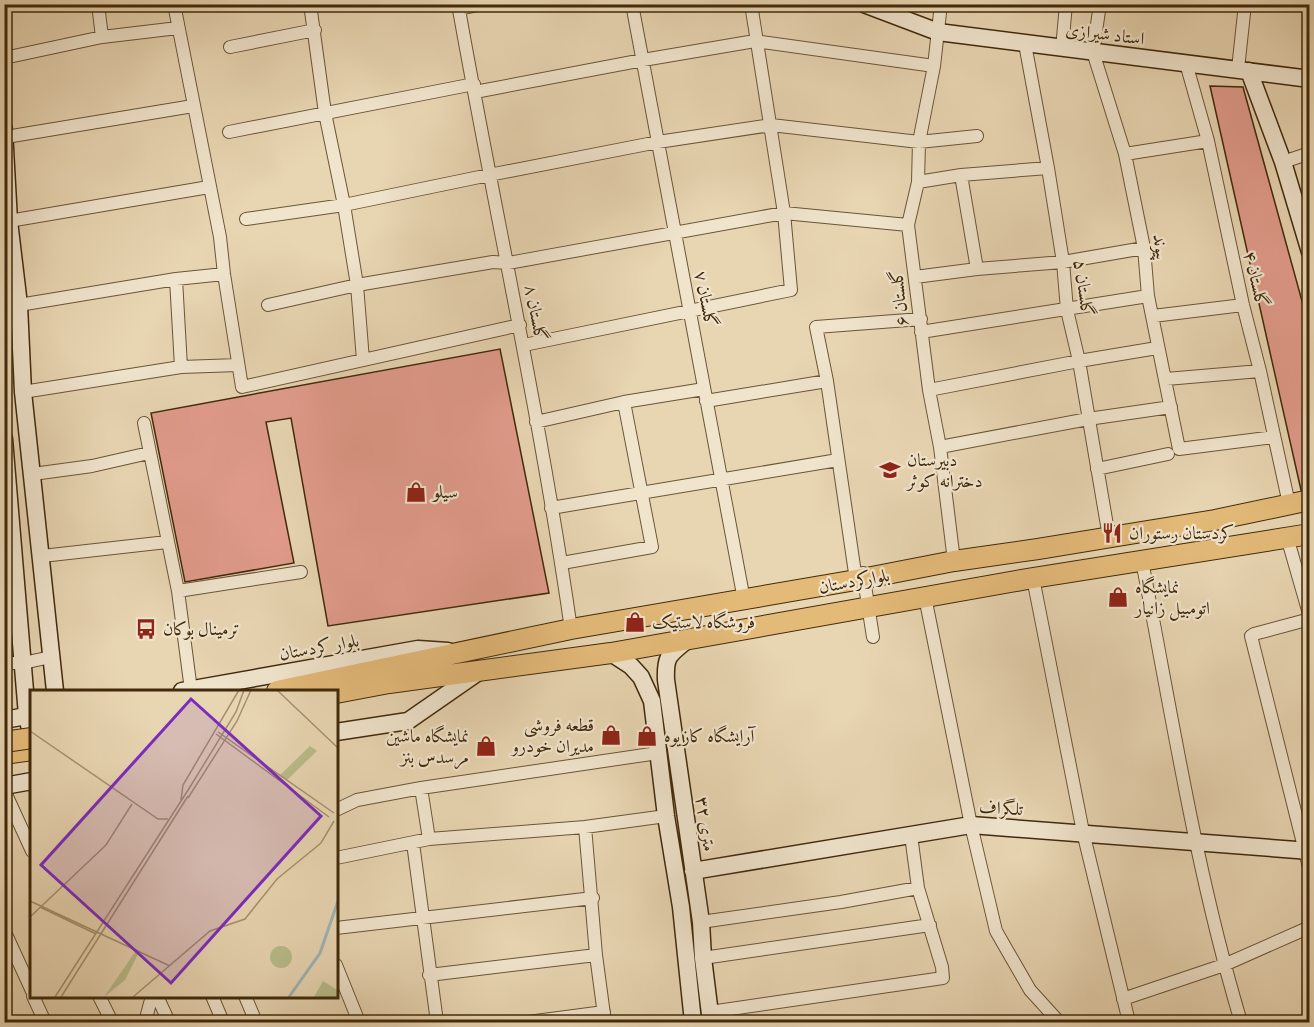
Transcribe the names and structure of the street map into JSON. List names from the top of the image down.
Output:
{
  "streets": {
    "main road": ["بلوارکردستان"],
    "street": [
      "استاد شیرازی",
      "پیوند",
      "گلستان ۴",
      "گلستان ۵",
      "گلستان ۶",
      "گلستان ۷",
      "گلستان ۸",
      "بلوار کردستان",
      "تلگراف",
      "۳۲ متری"
    ]
  },
  "crossings": [
    ["استاد شیرازی", "پیوند"],
    ["استاد شیرازی", "گلستان ۴"],
    ["استاد شیرازی", "گلستان ۵"],
    ["استاد شیرازی", "گلستان ۶"],
    ["گلستان ۴", "بلوارکردستان"],
    ["گلستان ۵", "بلوارکردستان"],
    ["گلستان ۶", "بلوارکردستان"],
    ["گلستان ۷", "بلوارکردستان"],
    ["گلستان ۸", "بلوارکردستان"],
    ["بلوارکردستان", "بلوار کردستان"],
    ["بلوارکردستان", "۳۲ متری"],
    ["تلگراف", "۳۲ متری"]
  ],
  "places": {
    "school or university": ["دبیرستان دخترانه کوثر"],
    "shop": [
      "سیلو",
      "نمایشگاه اتومبیل زانیار",
      "فروشگاه لاستیک",
      "قطعه فروشی مدیران خودرو",
      "آرایشگاه کازیوه",
      "نمایشگاه ماشین مرسدس بنز"
    ],
    "restaurant": ["کردستان رستوران"],
    "bus stop": ["ترمینال بوکان"]
  }
}
